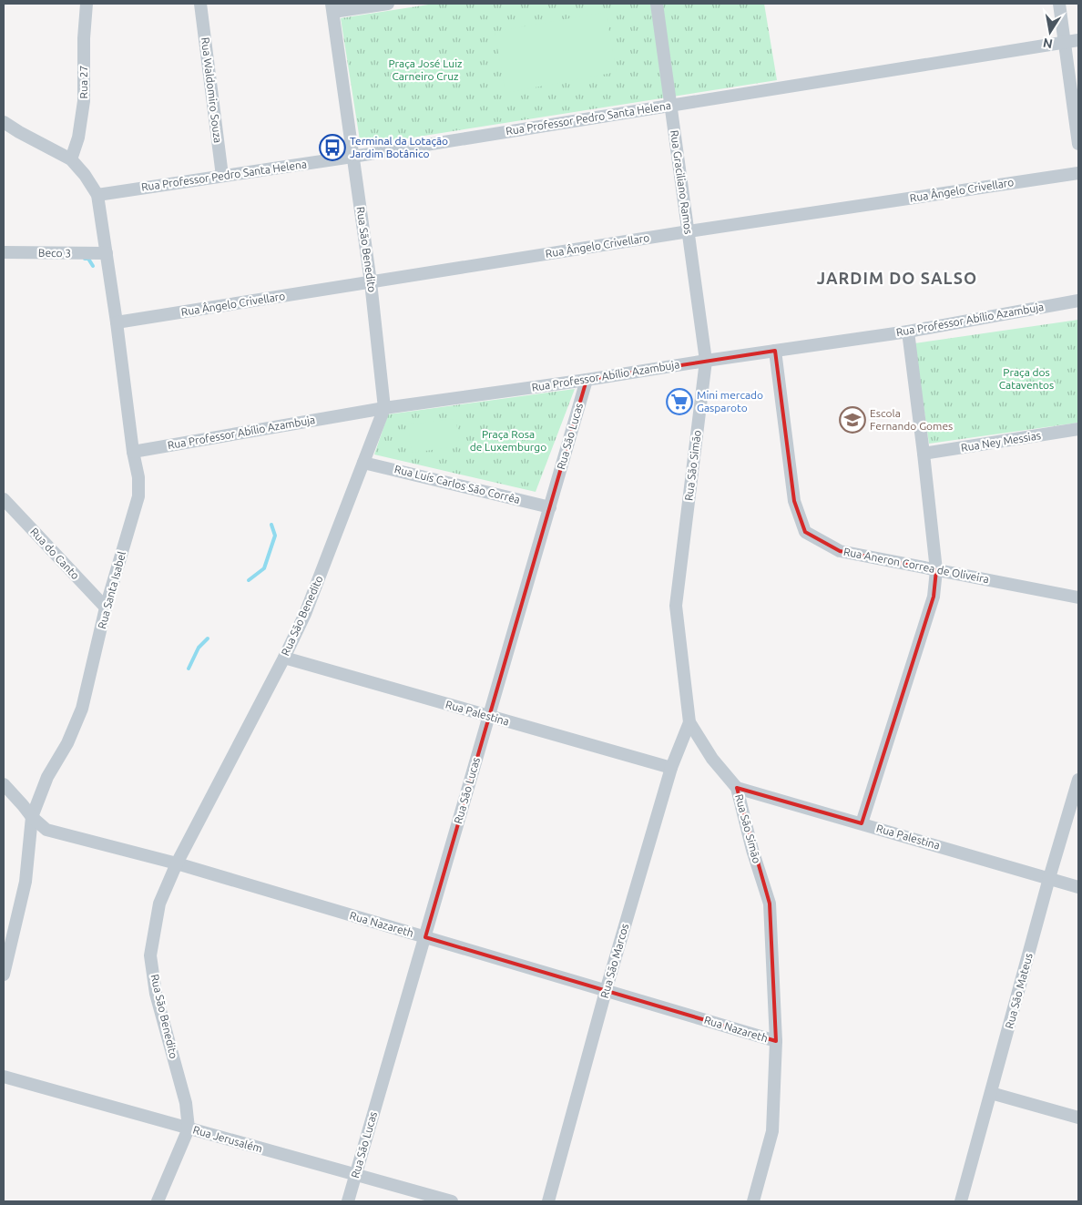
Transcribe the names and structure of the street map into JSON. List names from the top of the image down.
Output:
{
  "streets": {
    "street": [
      "Rua 27",
      "Rua Waldomiro Souza",
      "Rua Professor Pedro Santa Helena",
      "Rua Graciliano Ramos",
      "Rua Ângelo Crivellaro",
      "Rua São Benedito",
      "Beco 3",
      "Rua Professor Abílio Azambuja",
      "Rua São Lucas",
      "Rua Ney Messias",
      "Rua São Simão",
      "Rua Luís Carlos São Corrêa",
      "Rua do Canto",
      "Rua Aneron Correa de Oliveira",
      "Rua Santa Isabel",
      "Rua Palestina",
      "Rua Nazareth",
      "Rua São Marcos",
      "Rua São Mateus",
      "Rua Jerusalém"
    ]
  },
  "crossings": [
    ["Rua Waldomiro Souza", "Rua Professor Pedro Santa Helena"],
    ["Rua Professor Pedro Santa Helena", "Rua Graciliano Ramos"],
    ["Rua Professor Pedro Santa Helena", "Rua São Benedito"],
    ["Rua Professor Pedro Santa Helena", "Rua Santa Isabel"],
    ["Rua Graciliano Ramos", "Rua Ângelo Crivellaro"],
    ["Rua Graciliano Ramos", "Rua Professor Abílio Azambuja"],
    ["Rua Graciliano Ramos", "Rua São Simão"],
    ["Rua Ângelo Crivellaro", "Rua São Benedito"],
    ["Rua Ângelo Crivellaro", "Rua Santa Isabel"],
    ["Rua São Benedito", "Rua Professor Abílio Azambuja"],
    ["Rua São Benedito", "Rua Luís Carlos São Corrêa"],
    ["Rua São Benedito", "Rua Palestina"],
    ["Rua São Benedito", "Rua Nazareth"],
    ["Rua São Benedito", "Rua Jerusalém"],
    ["Beco 3", "Rua Santa Isabel"],
    ["Rua Professor Abílio Azambuja", "Rua São Lucas"],
    ["Rua Professor Abílio Azambuja", "Rua São Simão"],
    ["Rua Professor Abílio Azambuja", "Rua Aneron Correa de Oliveira"],
    ["Rua Professor Abílio Azambuja", "Rua Santa Isabel"],
    ["Rua São Lucas", "Rua Luís Carlos São Corrêa"],
    ["Rua São Lucas", "Rua Palestina"],
    ["Rua São Lucas", "Rua Nazareth"],
    ["Rua São Lucas", "Rua Jerusalém"],
    ["Rua São Simão", "Rua Palestina"],
    ["Rua São Simão", "Rua Nazareth"],
    ["Rua São Simão", "Rua São Marcos"],
    ["Rua do Canto", "Rua Santa Isabel"],
    ["Rua Santa Isabel", "Rua Nazareth"],
    ["Rua Palestina", "Rua São Marcos"],
    ["Rua Palestina", "Rua São Mateus"],
    ["Rua Nazareth", "Rua São Marcos"]
  ],
  "districts": ["JARDIM DO SALSO"],
  "parks": ["Praça José Luiz Carneiro Cruz", "Praça dos Cataventos", "Praça Rosa de Luxemburgo"],
  "places": {
    "bus stop": ["Terminal da Lotação Jardim Botânico"],
    "supermarket": ["Mini mercado Gasparoto"],
    "school or university": ["Escola Fernando Gomes"]
  },
  "north": "bottom"
}
